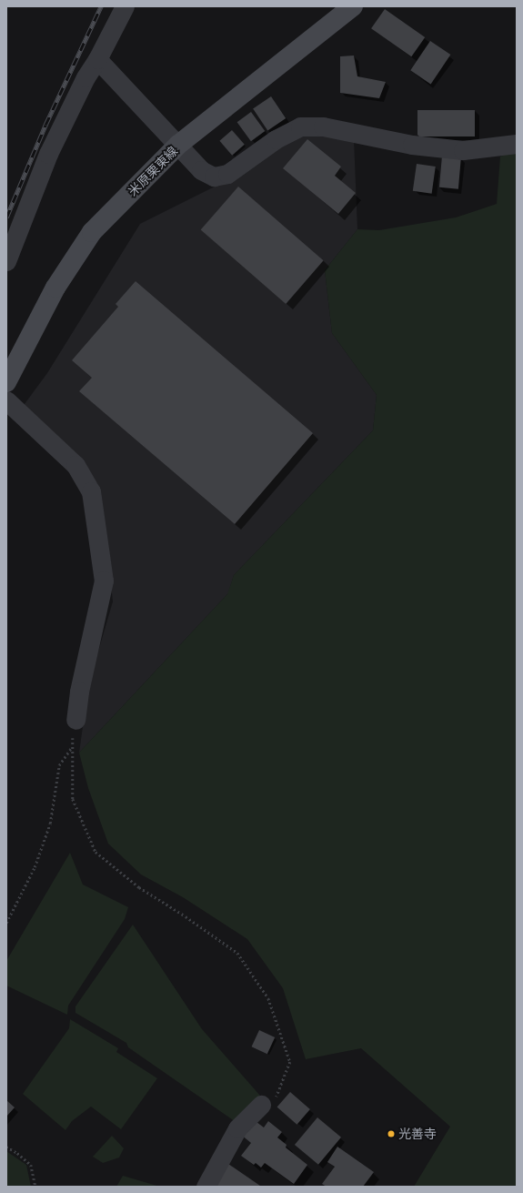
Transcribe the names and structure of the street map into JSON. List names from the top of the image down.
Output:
{
  "streets": {
    "main road": ["米原栗東線"]
  },
  "places": ["光善寺"]
}
